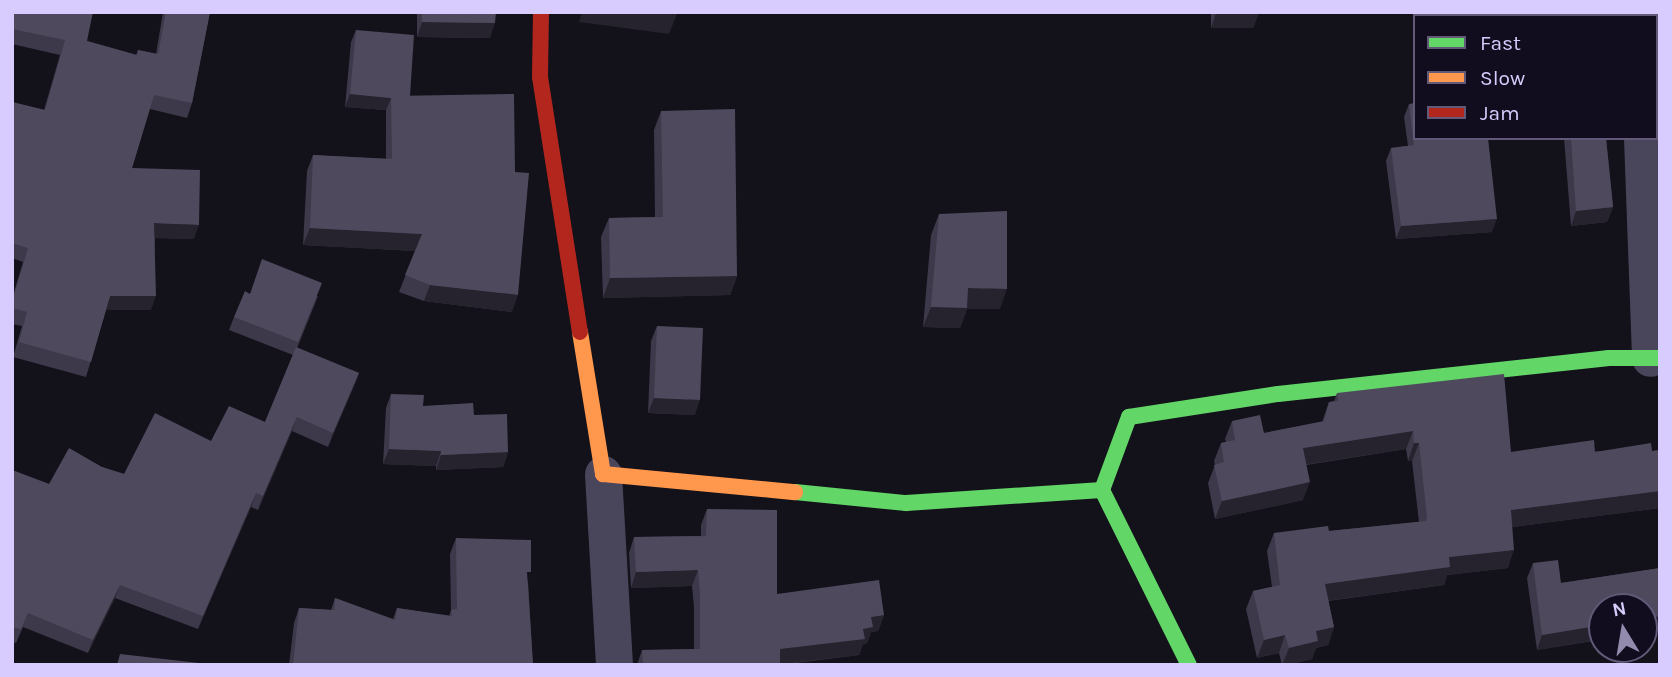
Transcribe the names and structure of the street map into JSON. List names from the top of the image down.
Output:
{
  "legend": ["Fast", "Slow", "Jam"],
  "north": "top"
}
